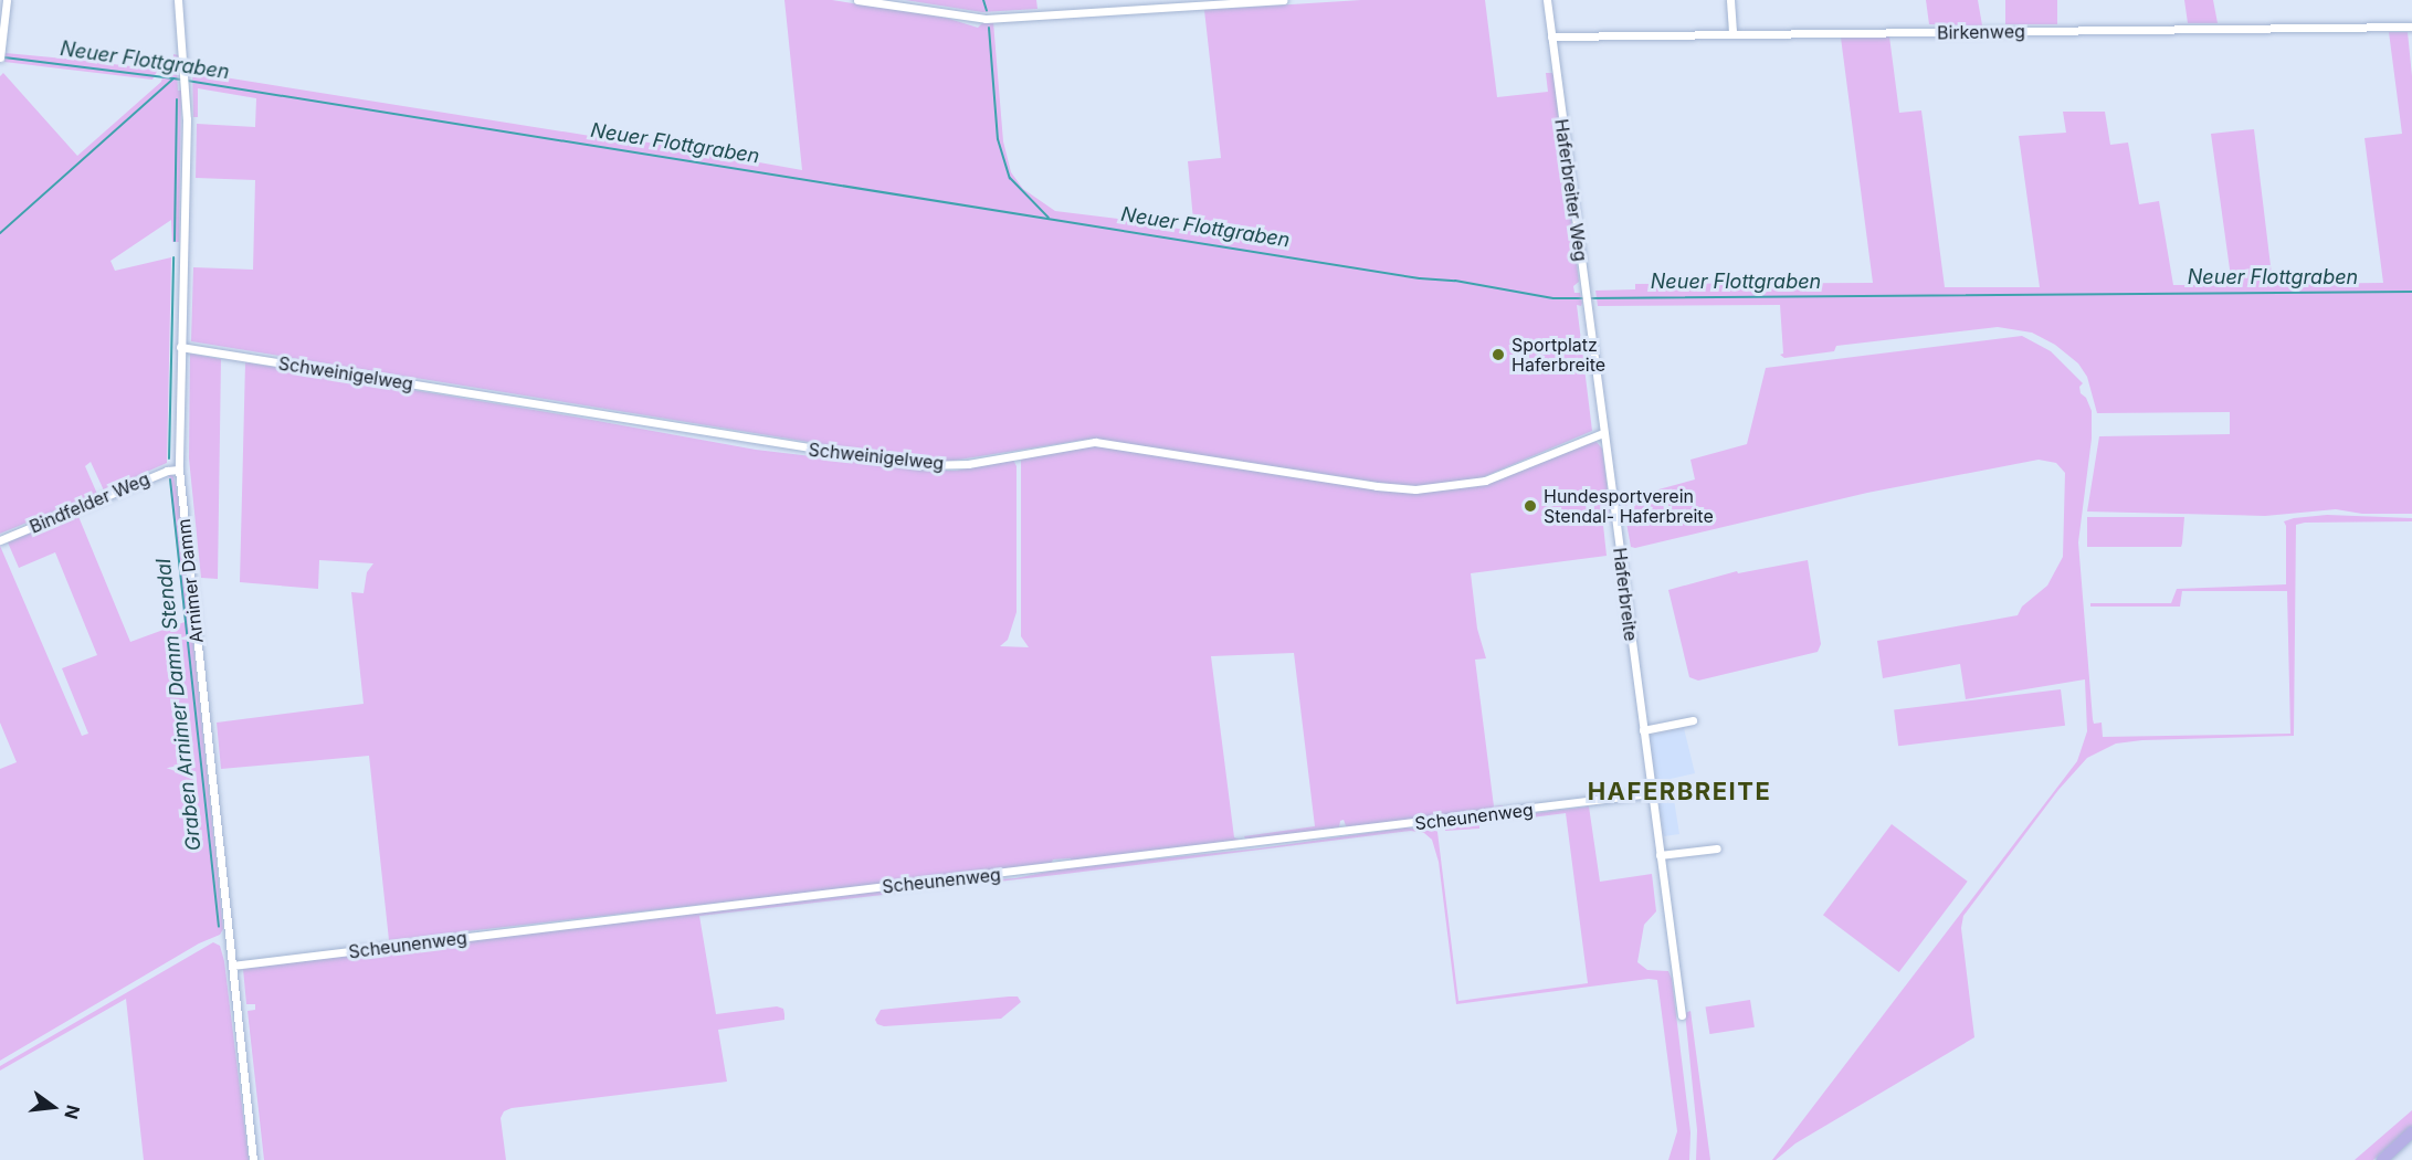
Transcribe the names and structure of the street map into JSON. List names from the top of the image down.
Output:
{
  "streets": {
    "street": [
      "Birkenweg",
      "Haferbreiter Weg",
      "Schweinigelweg",
      "Bindfelder Weg",
      "Arnimer Damm",
      "Haferbreite",
      "Scheunenweg"
    ]
  },
  "crossings": [
    ["Birkenweg", "Haferbreiter Weg"],
    ["Haferbreiter Weg", "Haferbreite"],
    ["Schweinigelweg", "Arnimer Damm"],
    ["Schweinigelweg", "Haferbreite"],
    ["Bindfelder Weg", "Arnimer Damm"],
    ["Arnimer Damm", "Scheunenweg"],
    ["Haferbreite", "Scheunenweg"]
  ],
  "districts": ["HAFERBREITE"],
  "water": ["Neuer Flottgraben", "Graben Arnimer Damm Stendal"],
  "places": ["Sportplatz Haferbreite", "Hundesportverein Stendal- Haferbreite"],
  "north": "right"
}
